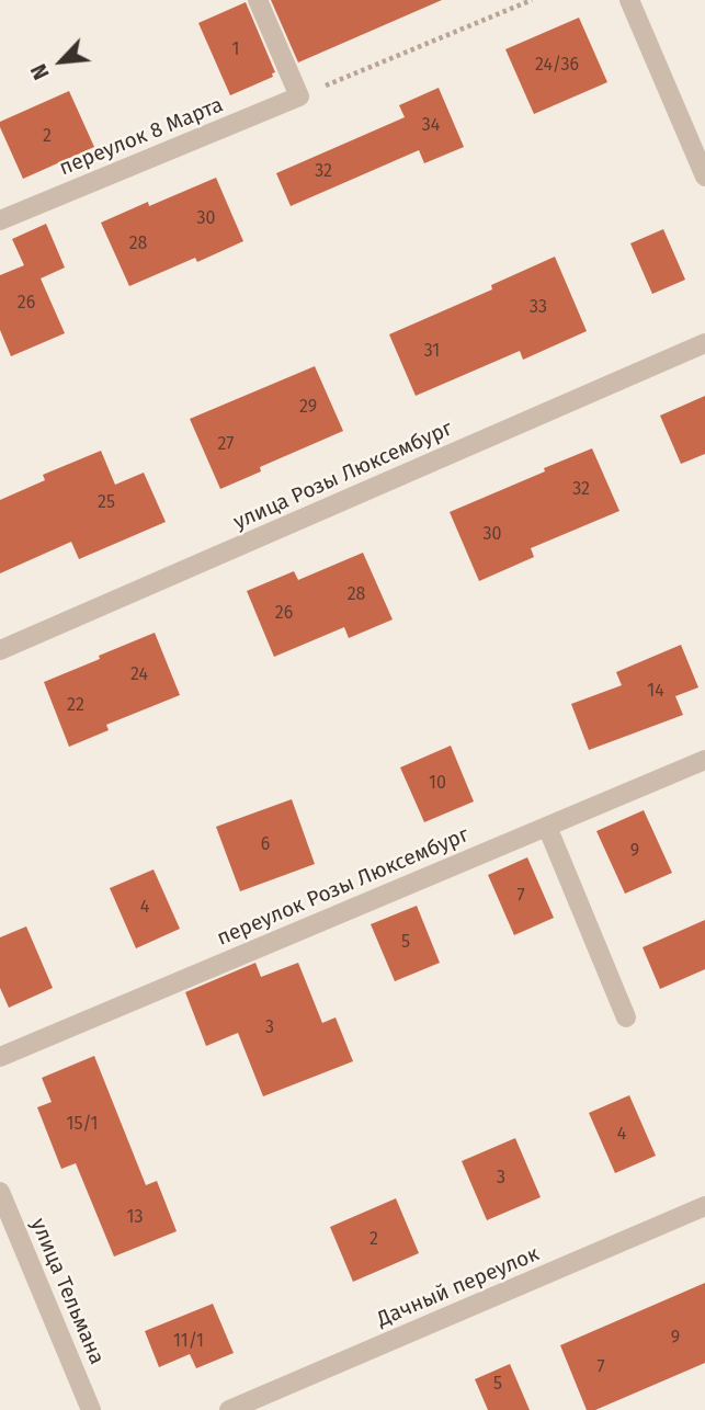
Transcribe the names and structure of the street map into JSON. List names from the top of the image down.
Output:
{
  "streets": {
    "street": [
      "переулок 8 Марта",
      "улица Розы Люксембург",
      "переулок Розы Люксембург",
      "Дачный переулок",
      "улица Тельмана"
    ]
  },
  "house_numbers": [
    "1",
    "24/36",
    "34",
    "2",
    "32",
    "30",
    "28",
    "26",
    "33",
    "31",
    "29",
    "27",
    "32",
    "25",
    "30",
    "28",
    "26",
    "24",
    "14",
    "22",
    "10",
    "6",
    "9",
    "7",
    "4",
    "5",
    "3",
    "15/1",
    "4",
    "3",
    "13",
    "2",
    "9",
    "11/1",
    "7",
    "5"
  ],
  "north": "bottom left"
}
